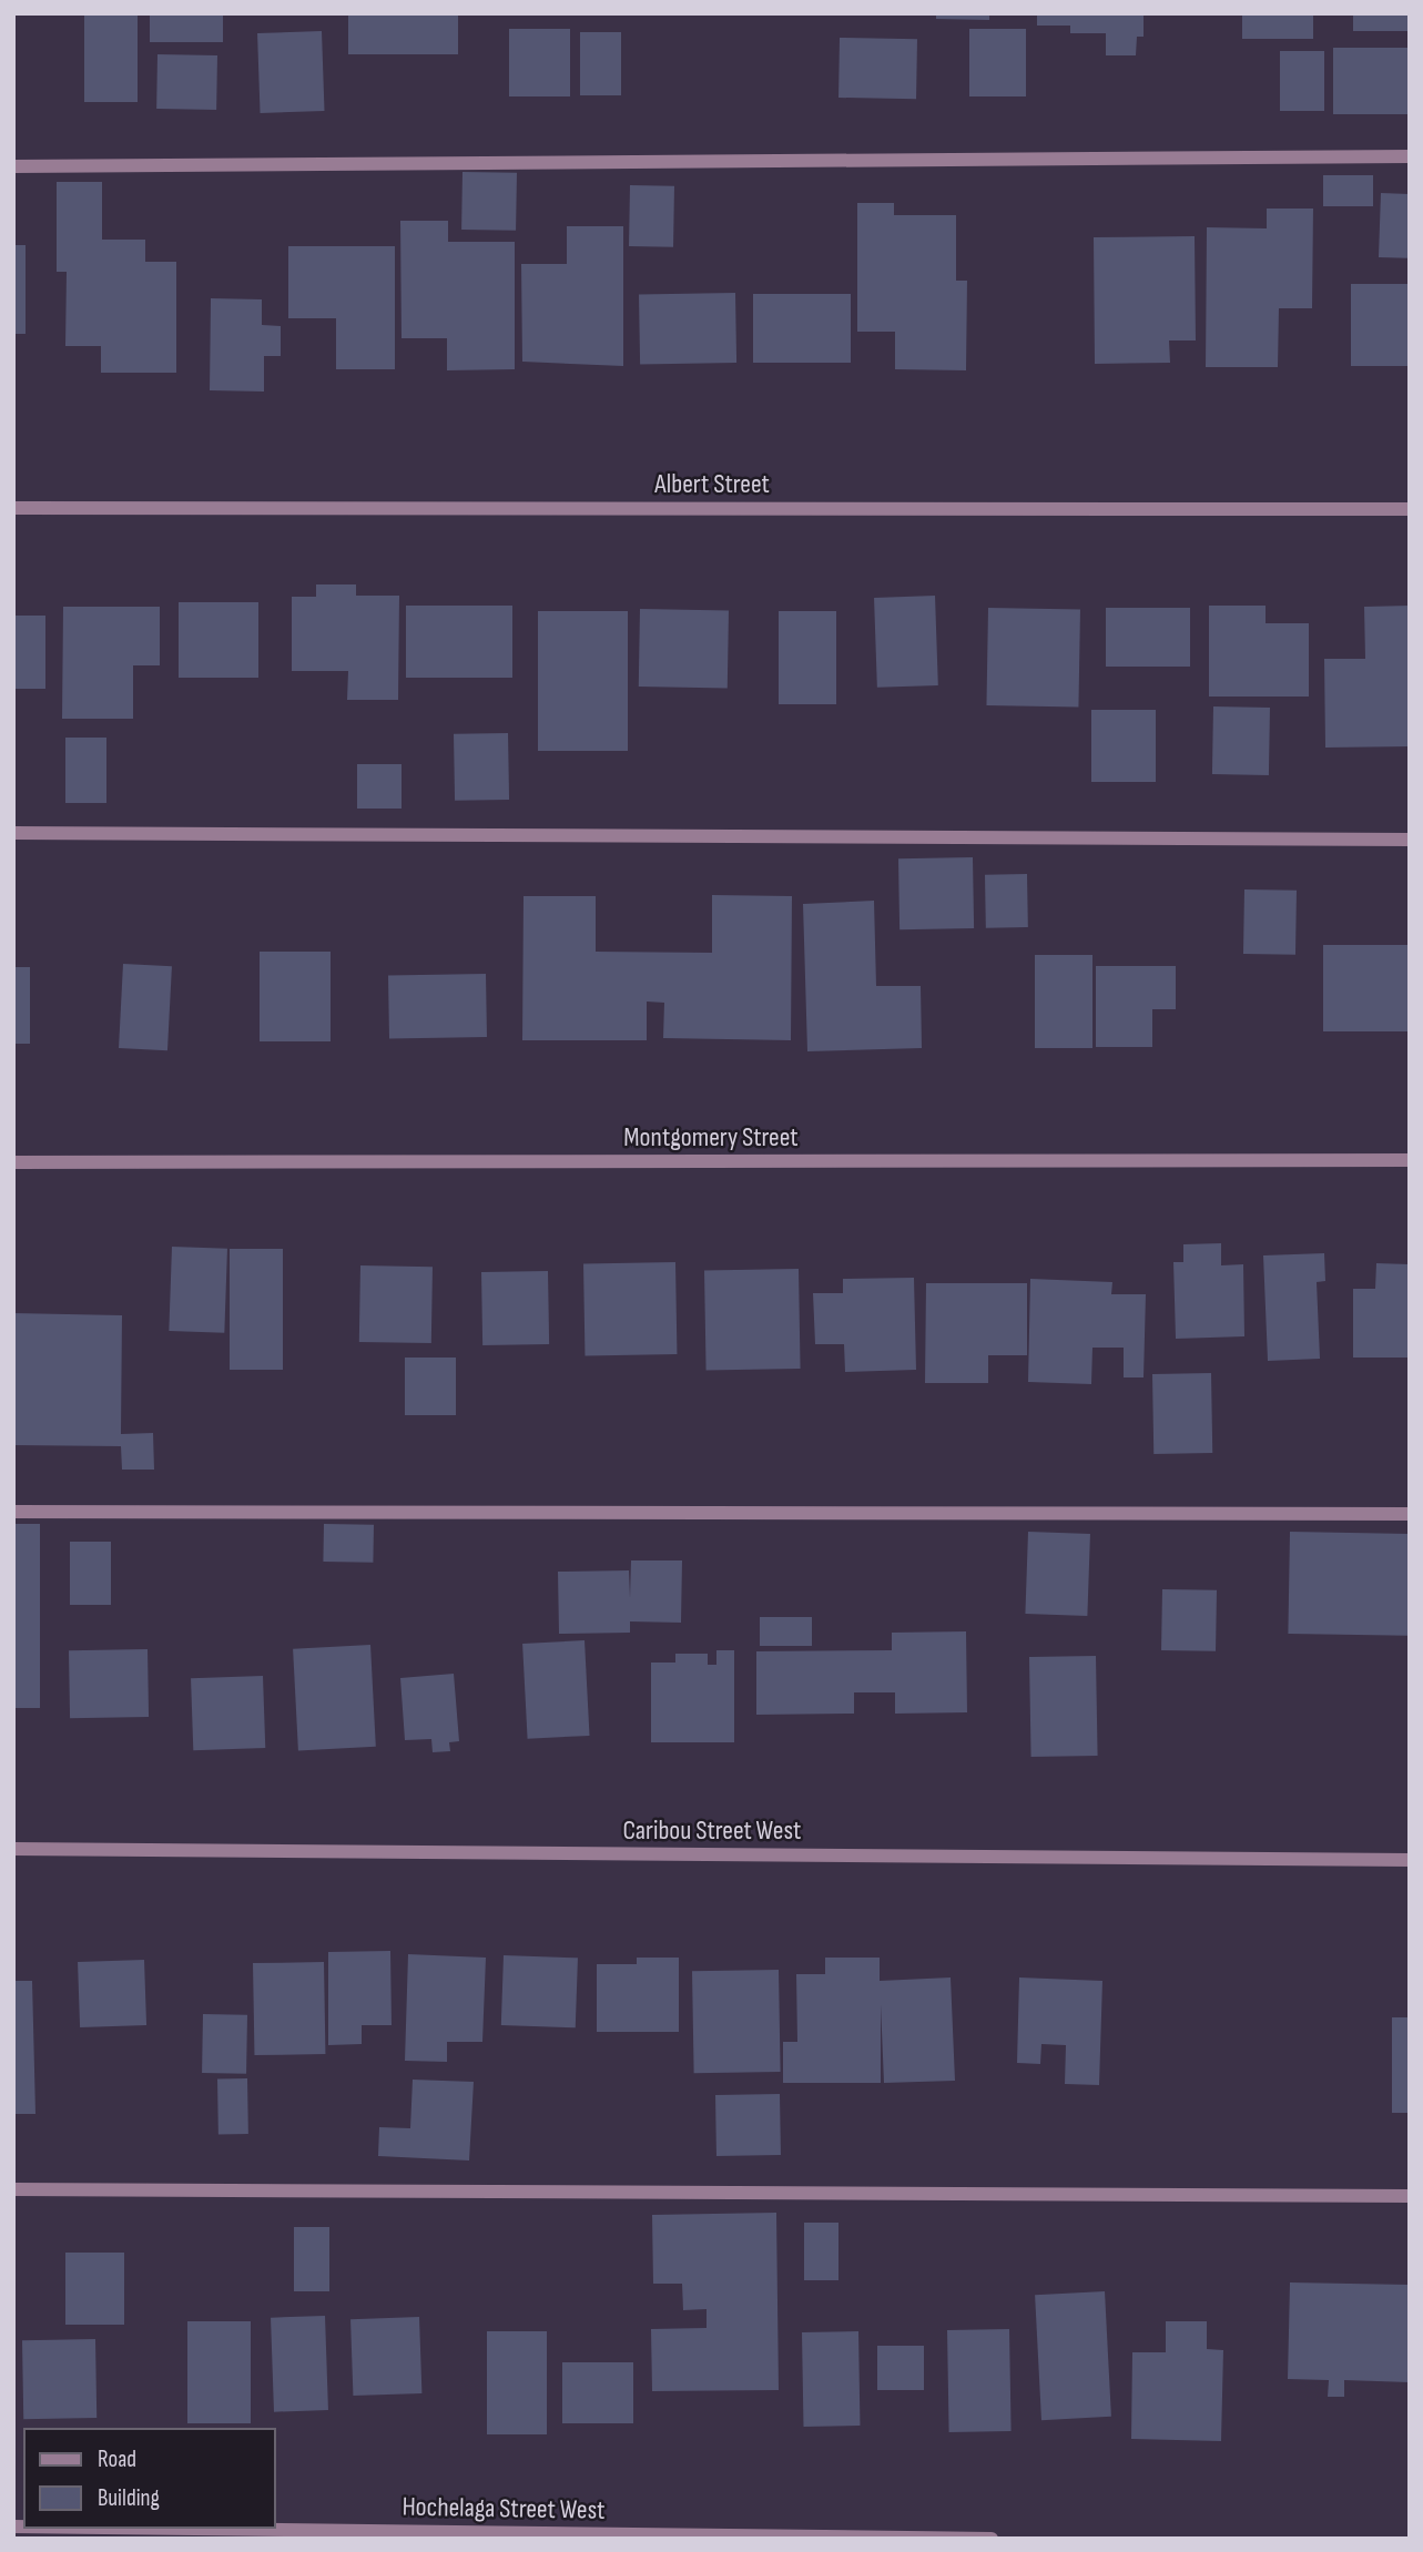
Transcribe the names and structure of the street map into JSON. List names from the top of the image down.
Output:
{
  "streets": {
    "street": [
      "Albert Street",
      "Montgomery Street",
      "Caribou Street West",
      "Hochelaga Street West"
    ]
  },
  "legend": ["Road", "Building"]
}
